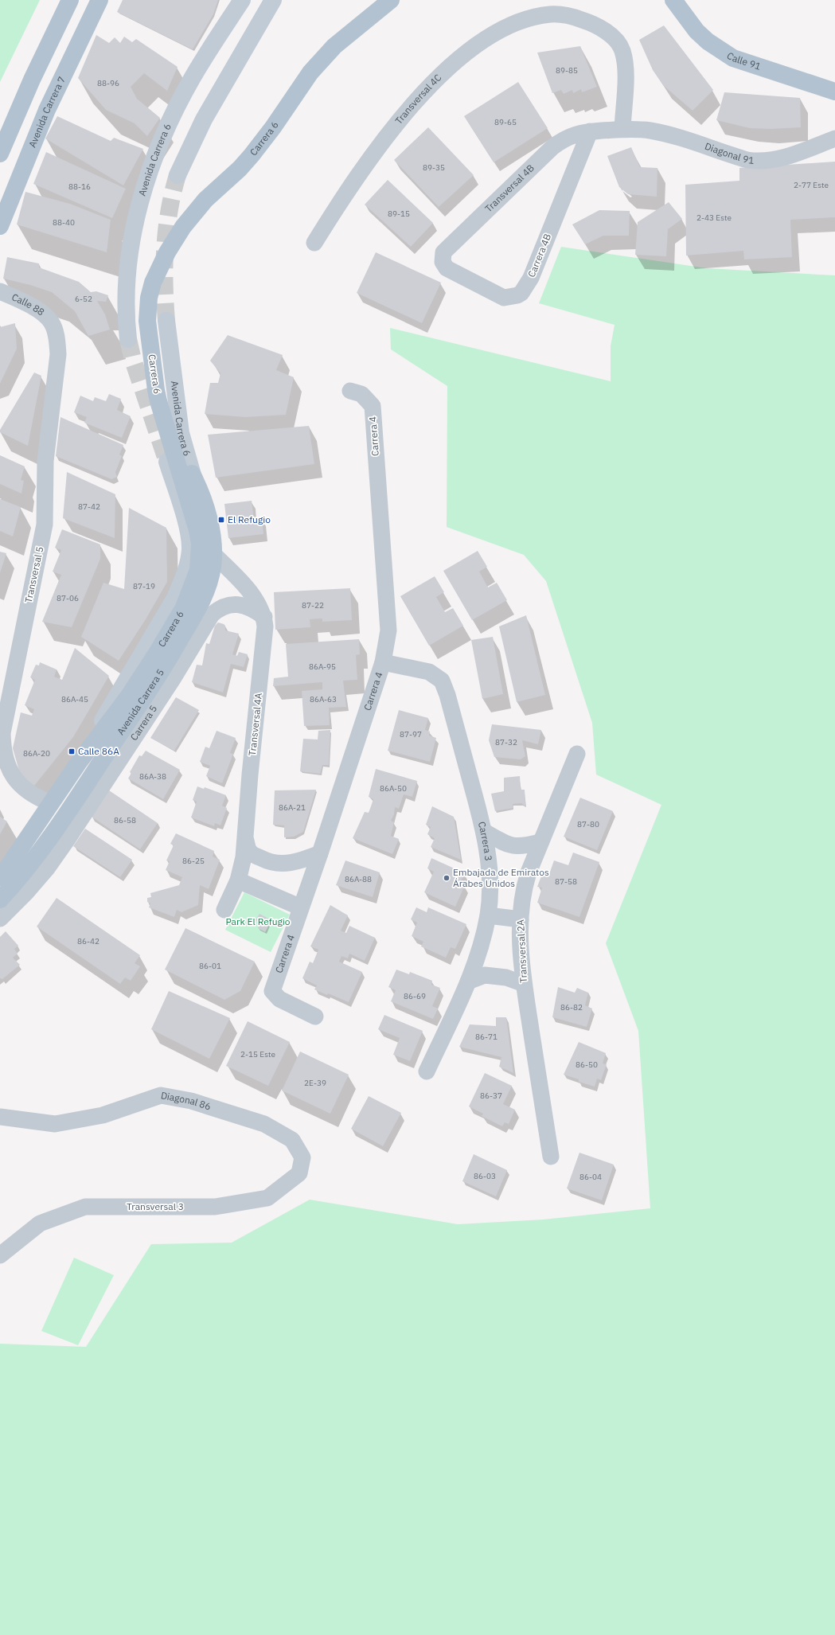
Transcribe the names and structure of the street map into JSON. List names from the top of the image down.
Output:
{
  "streets": {
    "main road": [
      "Calle 91",
      "Avenida Carrera 7",
      "Carrera 6",
      "Avenida Carrera 6",
      "Avenida Carrera 5"
    ],
    "street": [
      "Transversal 4C",
      "Diagonal 91",
      "Transversal 4B",
      "Carrera 4B",
      "Calle 88",
      "Carrera 4",
      "Transversal 5",
      "Carrera 5",
      "Transversal 4A",
      "Carrera 3",
      "Transversal 2A",
      "Diagonal 86",
      "Transversal 3"
    ]
  },
  "crossings": [
    ["Transversal 4C", "Diagonal 91"],
    ["Carrera 6", "Avenida Carrera 6"],
    ["Diagonal 91", "Transversal 4B"],
    ["Diagonal 91", "Carrera 4B"],
    ["Avenida Carrera 6", "Avenida Carrera 5"],
    ["Avenida Carrera 6", "Transversal 4A"],
    ["Transversal 4B", "Carrera 4B"],
    ["Calle 88", "Transversal 5"],
    ["Carrera 4", "Carrera 3"],
    ["Avenida Carrera 5", "Transversal 4A"],
    ["Carrera 5", "Transversal 4A"],
    ["Diagonal 86", "Transversal 3"]
  ],
  "parks": ["Park El Refugio"],
  "places": {
    "transit": ["El Refugio", "Calle 86A"],
    "other": ["Embajada de Emiratos Árabes Unidos"]
  },
  "house_numbers": [
    "89-85",
    "88-96",
    "89-65",
    "89-35",
    "2-77 Este",
    "88-16",
    "89-15",
    "2-43 Este",
    "88-40",
    "6-52",
    "87-42",
    "87-19",
    "87-06",
    "87-22",
    "86A-95",
    "86A-45",
    "86A-63",
    "87-97",
    "87-32",
    "86A-20",
    "86A-38",
    "86A-50",
    "86A-21",
    "86-58",
    "87-80",
    "86-25",
    "86A-88",
    "87-58",
    "86-42",
    "86-01",
    "86-69",
    "86-82",
    "86-71",
    "2-15 Este",
    "86-50",
    "2E-39",
    "86-37",
    "86-03",
    "86-04"
  ]
}
